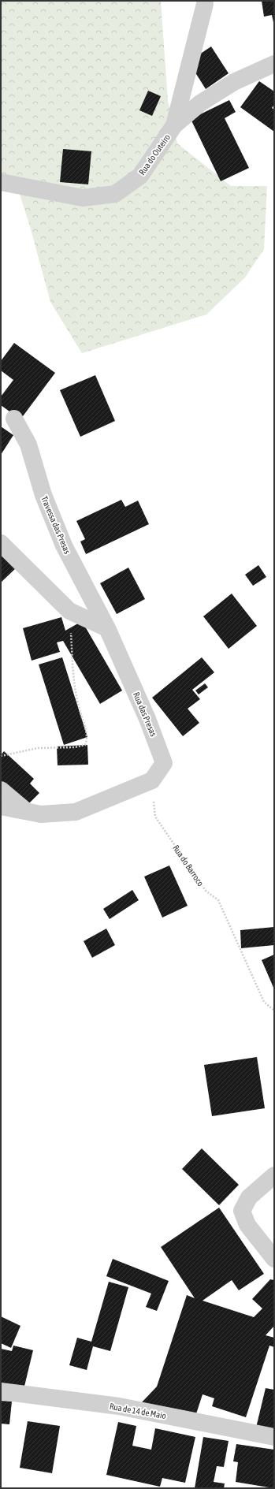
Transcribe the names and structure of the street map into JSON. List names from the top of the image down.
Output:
{
  "streets": {
    "street": [
      "Rua do Outeiro",
      "Travessa das Presas",
      "Rua das Presas",
      "Rua de 14 de Maio"
    ],
    "path": ["Rua do Barroco"]
  },
  "crossings": [
    ["Travessa das Presas", "Rua das Presas"],
    ["Rua das Presas", "Rua do Barroco"]
  ]
}
